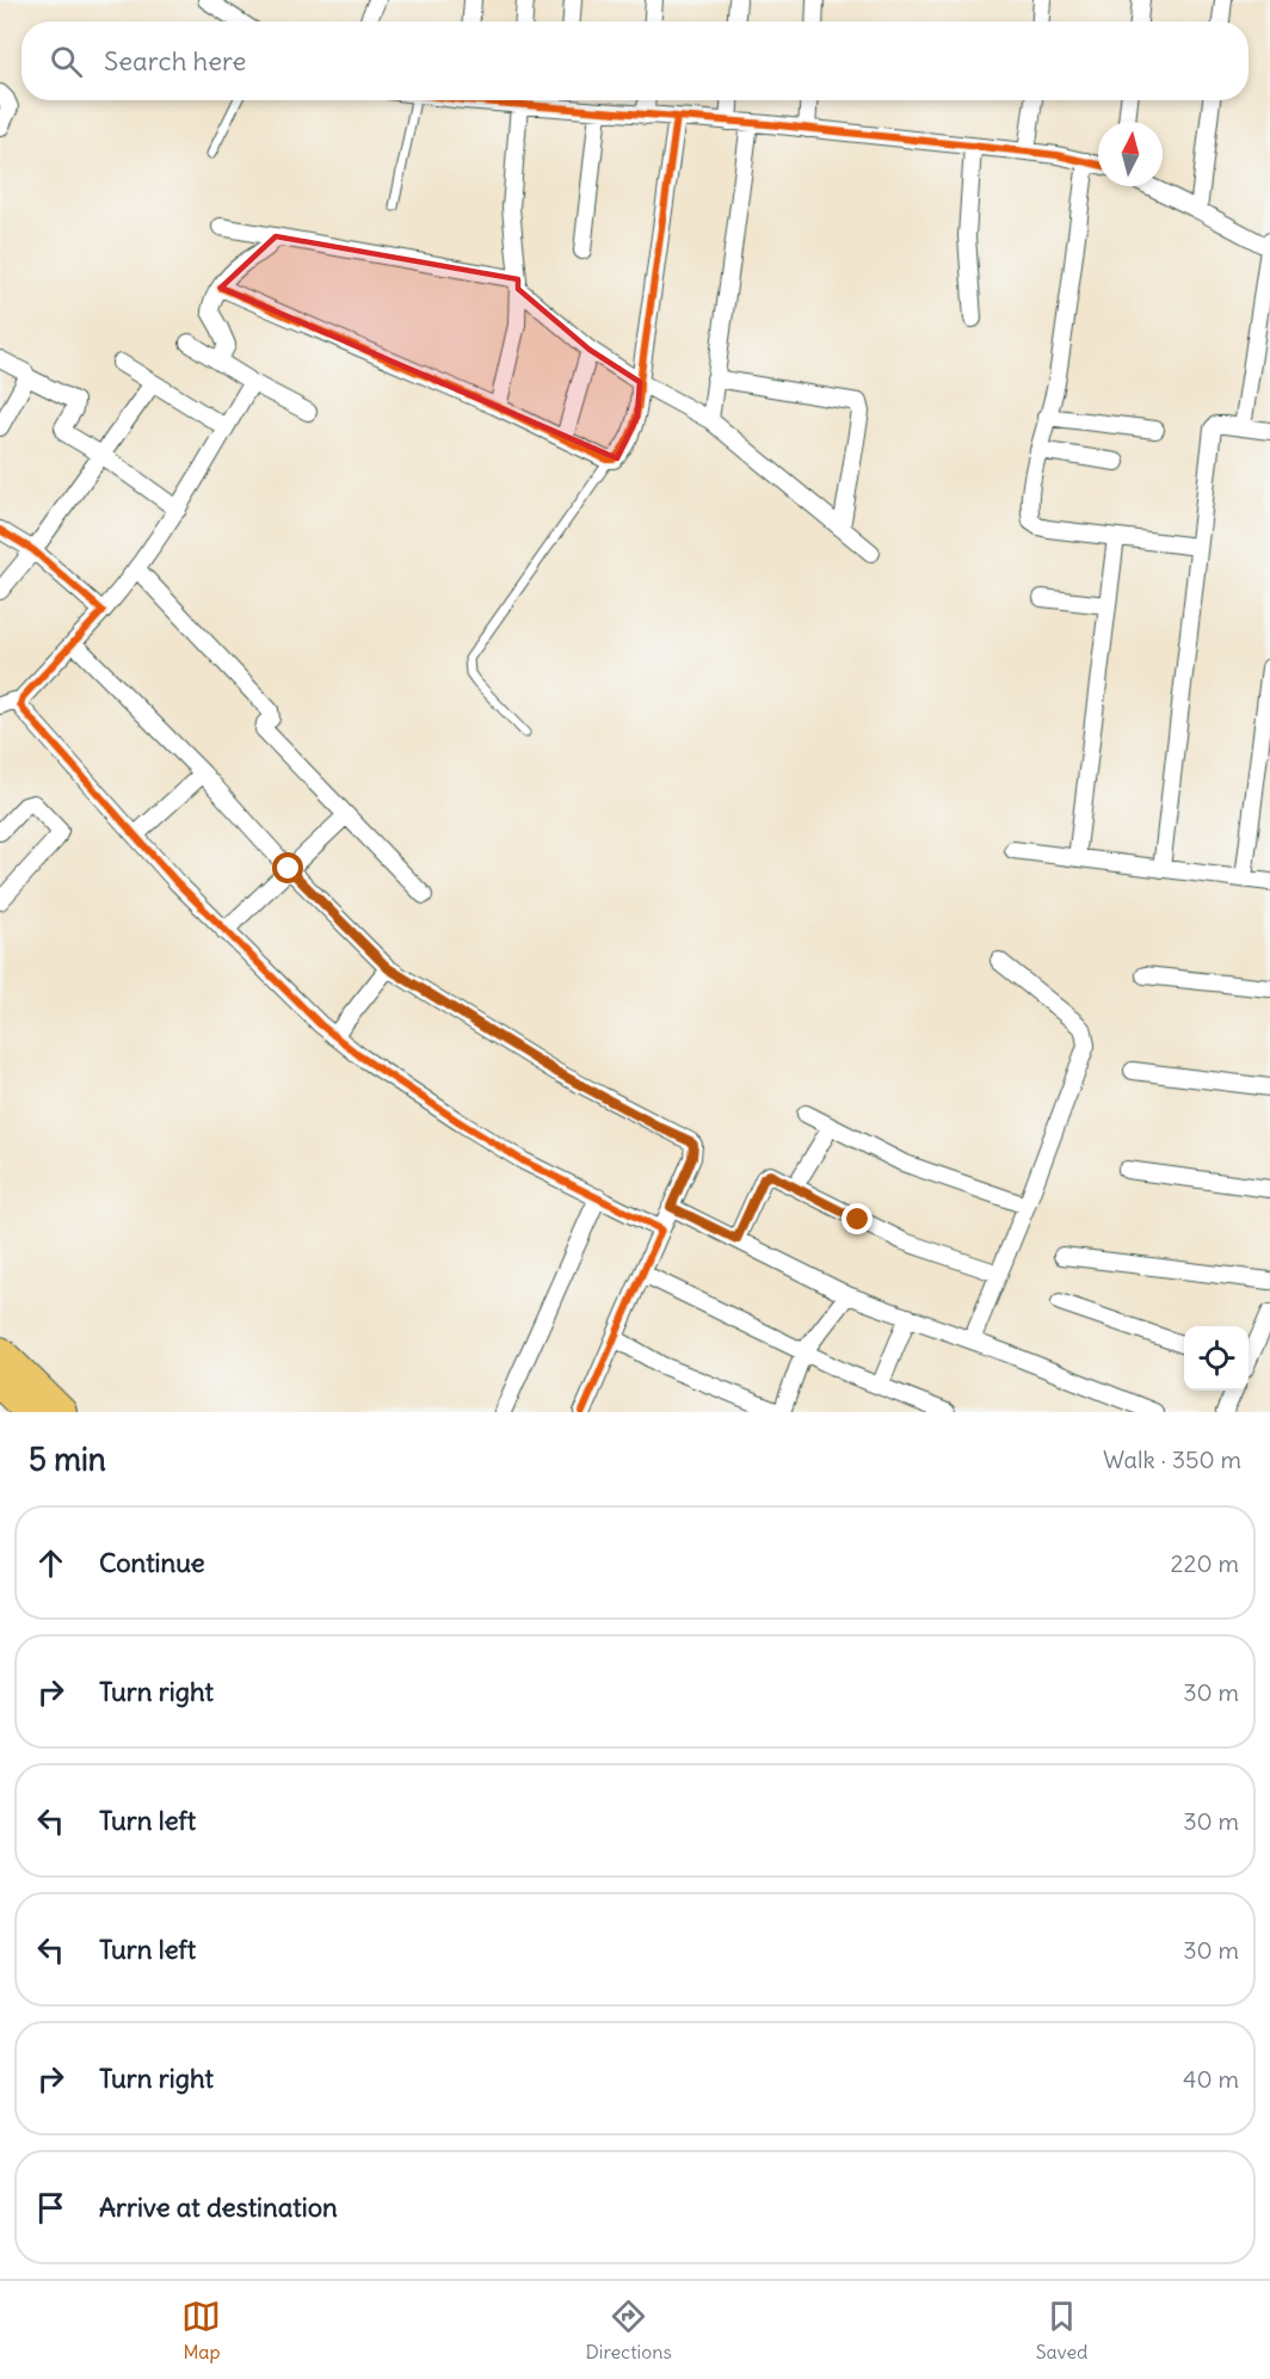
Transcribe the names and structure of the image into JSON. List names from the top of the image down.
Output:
{
  "north": "top",
  "page": {
    "search": "Search here",
    "heading": ["5 min", "Walk · 350 m"],
    "list": [
      ["Continue", "220 m"],
      ["Turn right", "30 m"],
      ["Turn left", "30 m"],
      ["Turn left", "30 m"],
      ["Turn right", "40 m"],
      "Arrive at destination"
    ],
    "nav": ["Map", "Directions", "Saved"]
  }
}
